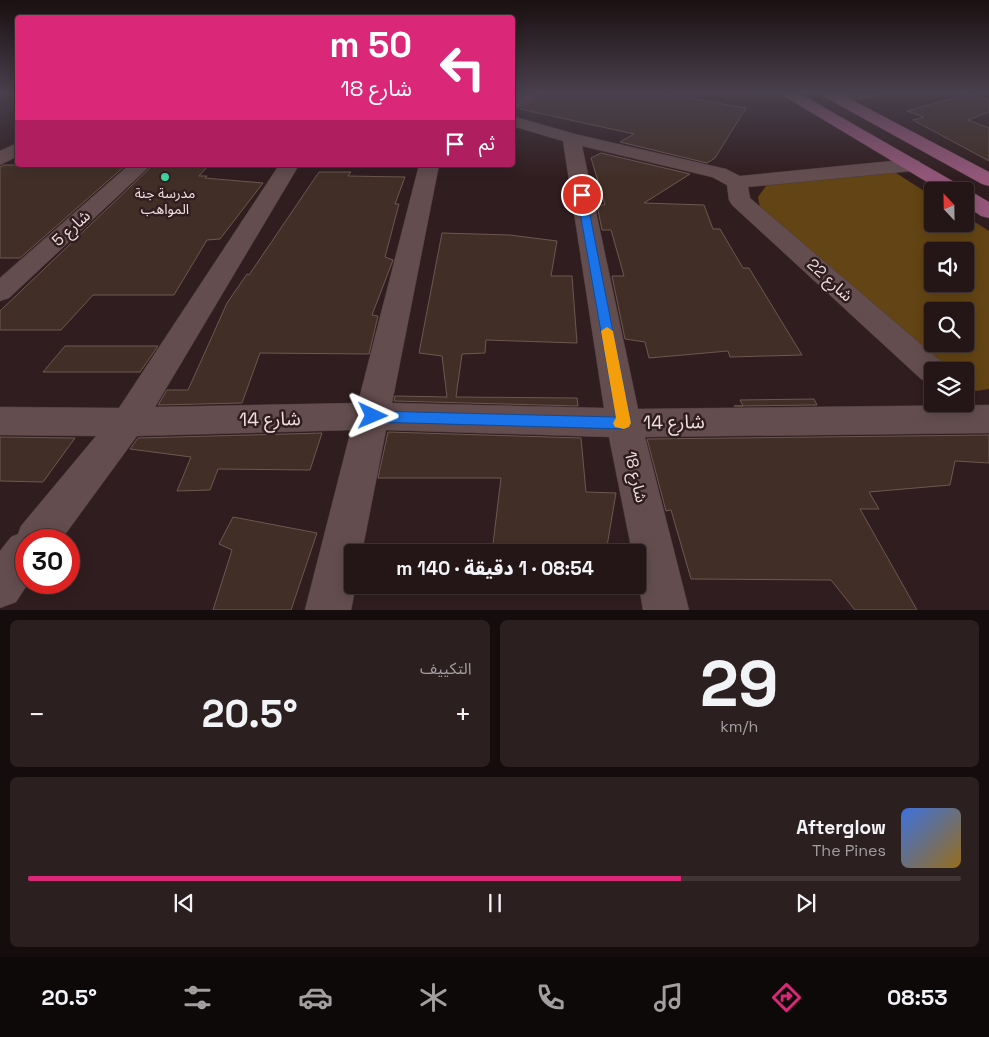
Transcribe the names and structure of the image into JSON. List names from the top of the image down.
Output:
{
  "streets": {
    "street": [
      "شارع 5",
      "شارع 22",
      "شارع 14",
      "شارع 18"
    ]
  },
  "crossings": [
    ["شارع 14", "شارع 18"]
  ],
  "places": ["مدرسة جنة المواهب"],
  "north": "top",
  "page": {
    "turn": ["50 m", "شارع 18"],
    "then": "ثم",
    "limit": "30",
    "trip": "08:54 · 1 دقيقة · 140 m",
    "tile": [
      ["29", "km/h"],
      "التكييف"
    ],
    "heat": ["−", "20.5°", "+"],
    "song": ["Afterglow", "The Pines"],
    "tabs": ["08:53", "20.5°"]
  }
}
